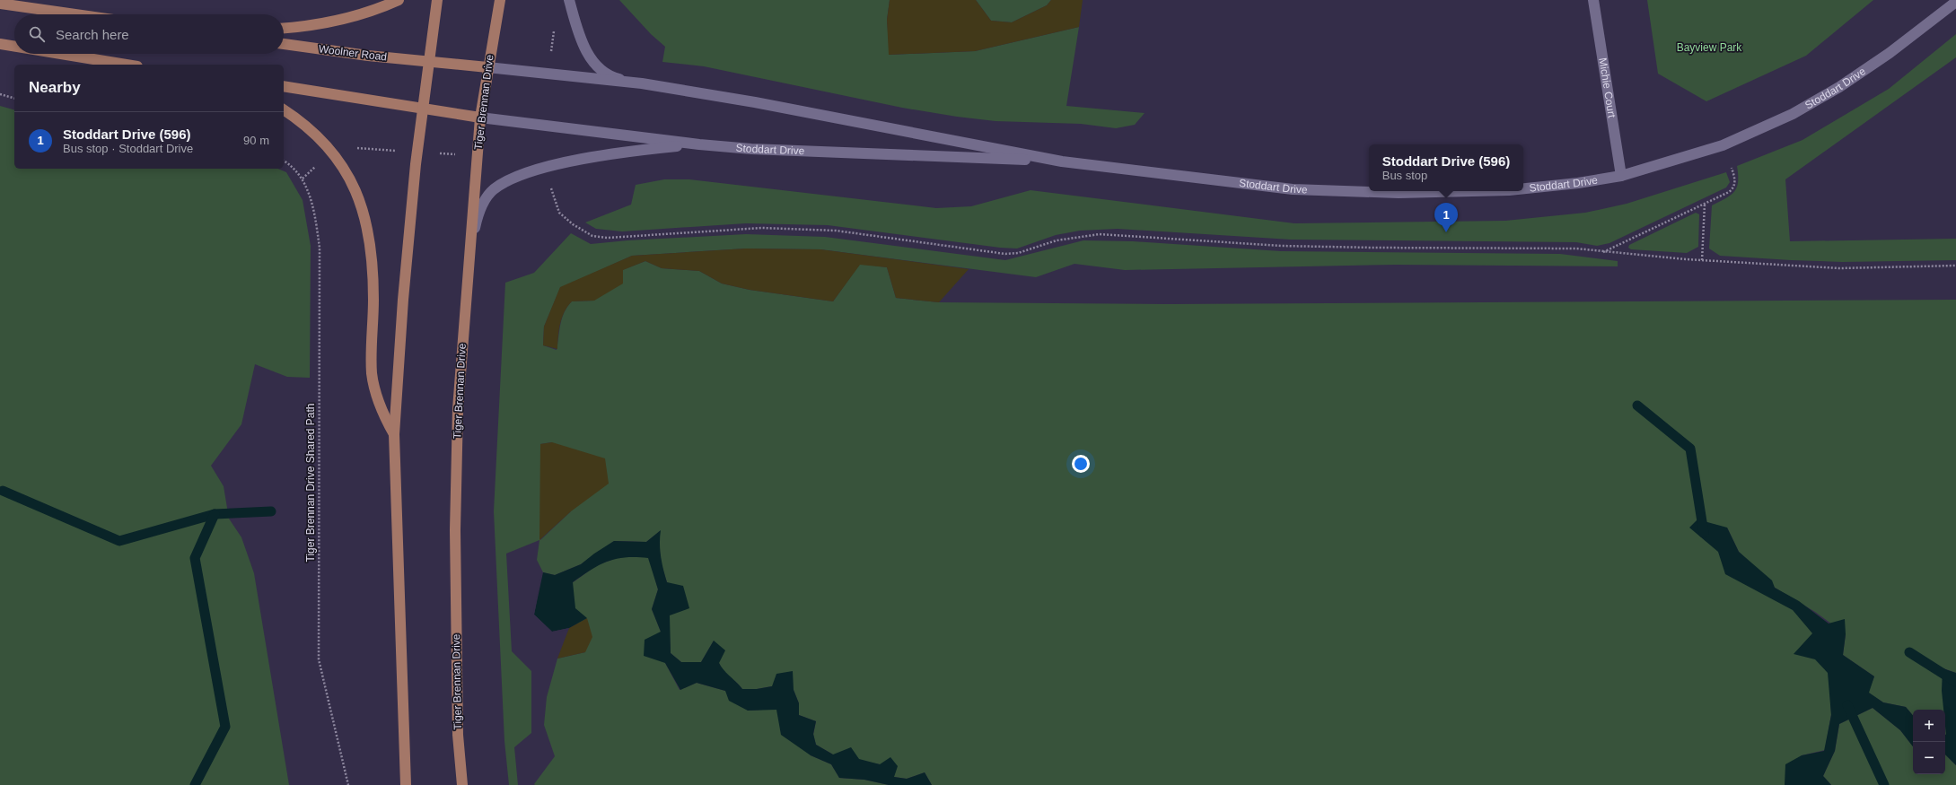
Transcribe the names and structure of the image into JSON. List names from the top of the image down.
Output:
{
  "streets": {
    "main road": ["Woolner Road", "Tiger Brennan Drive"],
    "street": ["Michie Court", "Stoddart Drive"],
    "path": ["Tiger Brennan Drive Shared Path"]
  },
  "crossings": [
    ["Woolner Road", "Stoddart Drive"],
    ["Woolner Road", "Tiger Brennan Drive"],
    ["Michie Court", "Stoddart Drive"],
    ["Stoddart Drive", "Tiger Brennan Drive"]
  ],
  "parks": ["Bayview Park"],
  "page": {
    "search": "Search here",
    "heading": "Nearby",
    "list": [
      {
        "mark": "1",
        "name": "Stoddart Drive (596)",
        "note": "Bus stop · Stoddart Drive",
        "value": "90 m"
      }
    ],
    "popup": ["Stoddart Drive (596)", "Bus stop"],
    "pins": "1",
    "map_buttons": ["+", "−"]
  }
}
